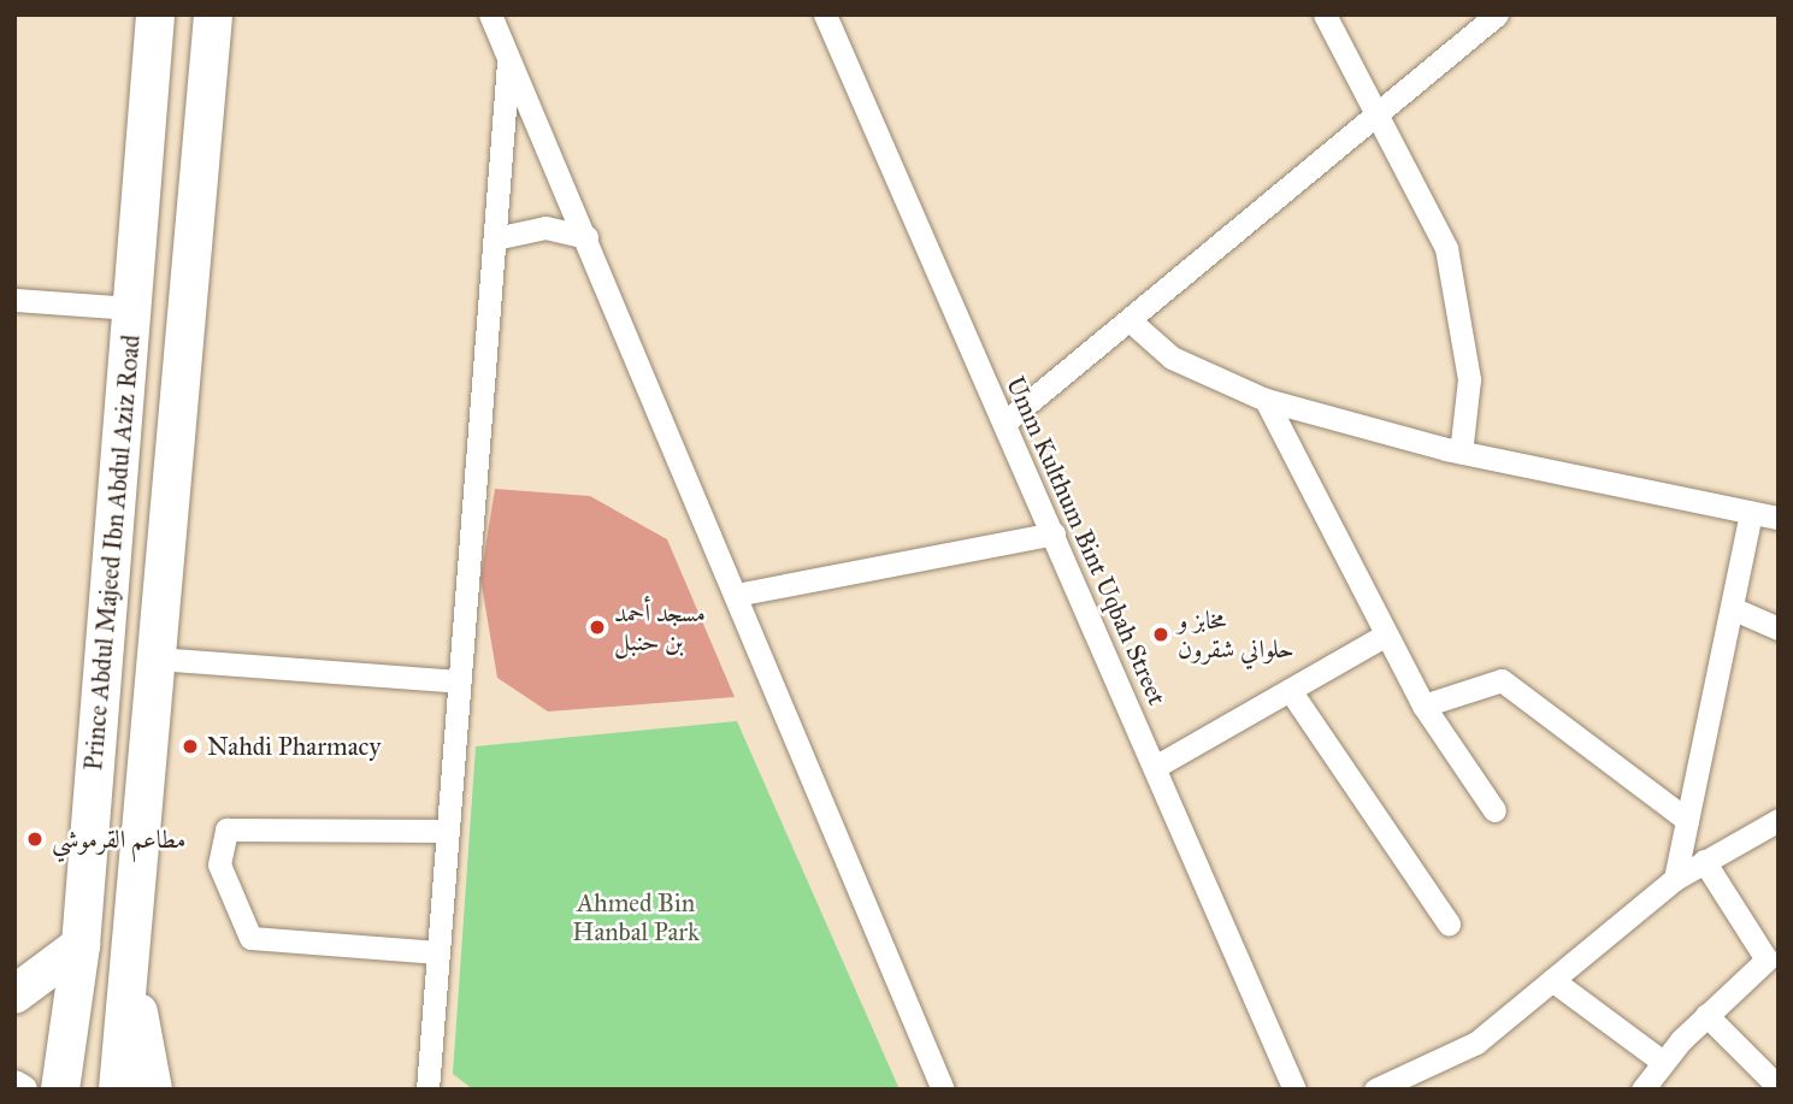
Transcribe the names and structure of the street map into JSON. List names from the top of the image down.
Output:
{
  "streets": {
    "main road": ["Prince Abdul Majeed Ibn Abdul Aziz Road"],
    "street": ["Umm Kulthum Bint Uqbah Street"]
  },
  "parks": ["Ahmed Bin Hanbal Park"],
  "places": [
    "مسجد أحمد بن حنبل",
    "مخابز و حلواني شقرون",
    "Nahdi Pharmacy",
    "مطاعم القرموشي"
  ]
}
